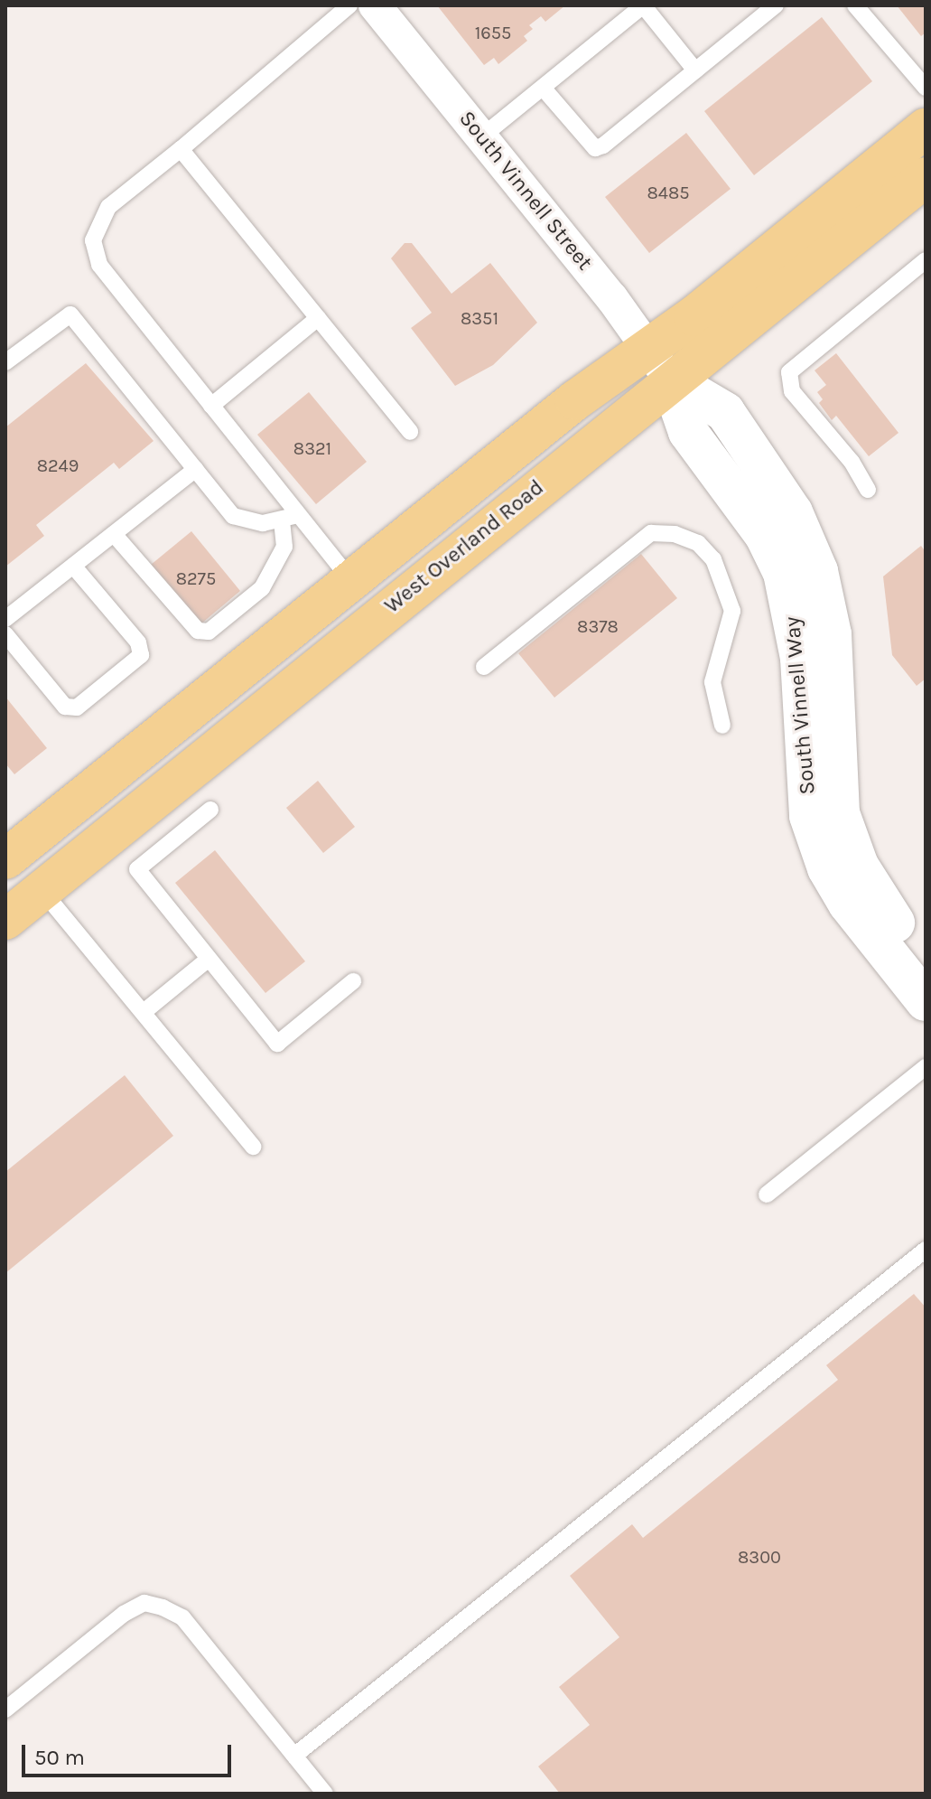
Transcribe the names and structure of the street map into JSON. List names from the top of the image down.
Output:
{
  "streets": {
    "main road": ["West Overland Road"],
    "street": ["South Vinnell Street", "South Vinnell Way"]
  },
  "crossings": [
    ["South Vinnell Street", "West Overland Road"],
    ["South Vinnell Street", "South Vinnell Way"],
    ["West Overland Road", "South Vinnell Way"]
  ],
  "house_numbers": [
    "1655",
    "8485",
    "8351",
    "8321",
    "8249",
    "8275",
    "8378",
    "8300"
  ],
  "scale_bar": "50 m"
}
